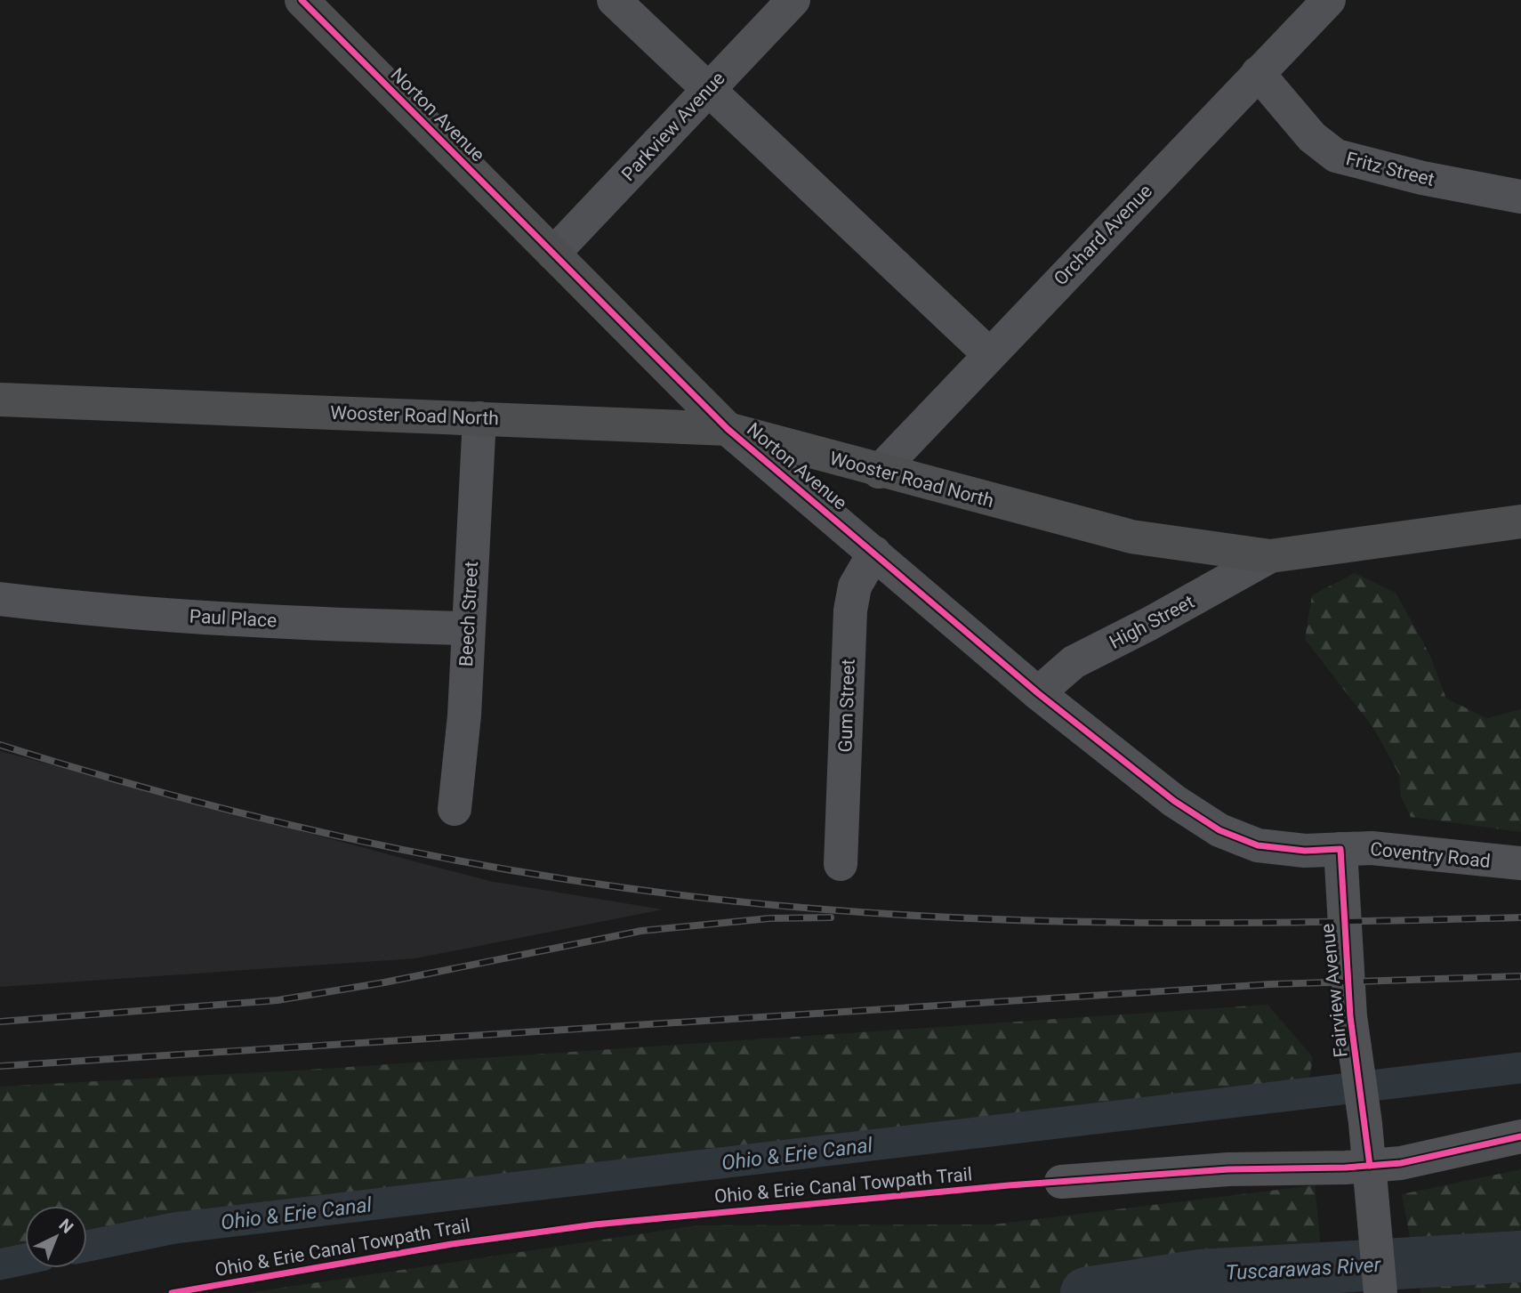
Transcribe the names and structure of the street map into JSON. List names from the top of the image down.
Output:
{
  "streets": {
    "main road": ["Norton Avenue", "Wooster Road North"],
    "street": [
      "Parkview Avenue",
      "Fritz Street",
      "Orchard Avenue",
      "Beech Street",
      "Paul Place",
      "High Street",
      "Gum Street",
      "Coventry Road",
      "Fairview Avenue"
    ],
    "cycle path": ["Ohio & Erie Canal Towpath Trail"]
  },
  "crossings": [
    ["Norton Avenue", "Parkview Avenue"],
    ["Norton Avenue", "Wooster Road North"],
    ["Norton Avenue", "High Street"],
    ["Norton Avenue", "Gum Street"],
    ["Norton Avenue", "Coventry Road"],
    ["Norton Avenue", "Fairview Avenue"],
    ["Fritz Street", "Orchard Avenue"],
    ["Orchard Avenue", "Wooster Road North"],
    ["Wooster Road North", "Beech Street"],
    ["Wooster Road North", "High Street"],
    ["Beech Street", "Paul Place"],
    ["Coventry Road", "Fairview Avenue"]
  ],
  "water": ["Ohio & Erie Canal", "Tuscarawas River"],
  "north": "top right"
}
